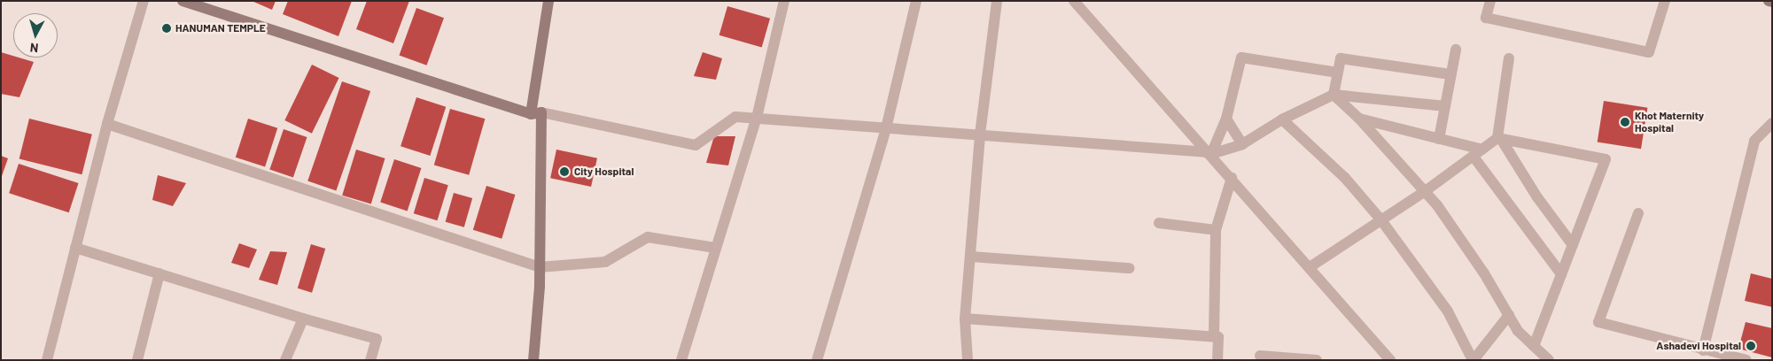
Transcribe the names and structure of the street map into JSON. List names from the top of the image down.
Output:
{
  "places": [
    "HANUMAN TEMPLE",
    "Khot Maternity Hospital",
    "City Hospital",
    "Ashadevi Hospital"
  ],
  "north": "bottom"
}
